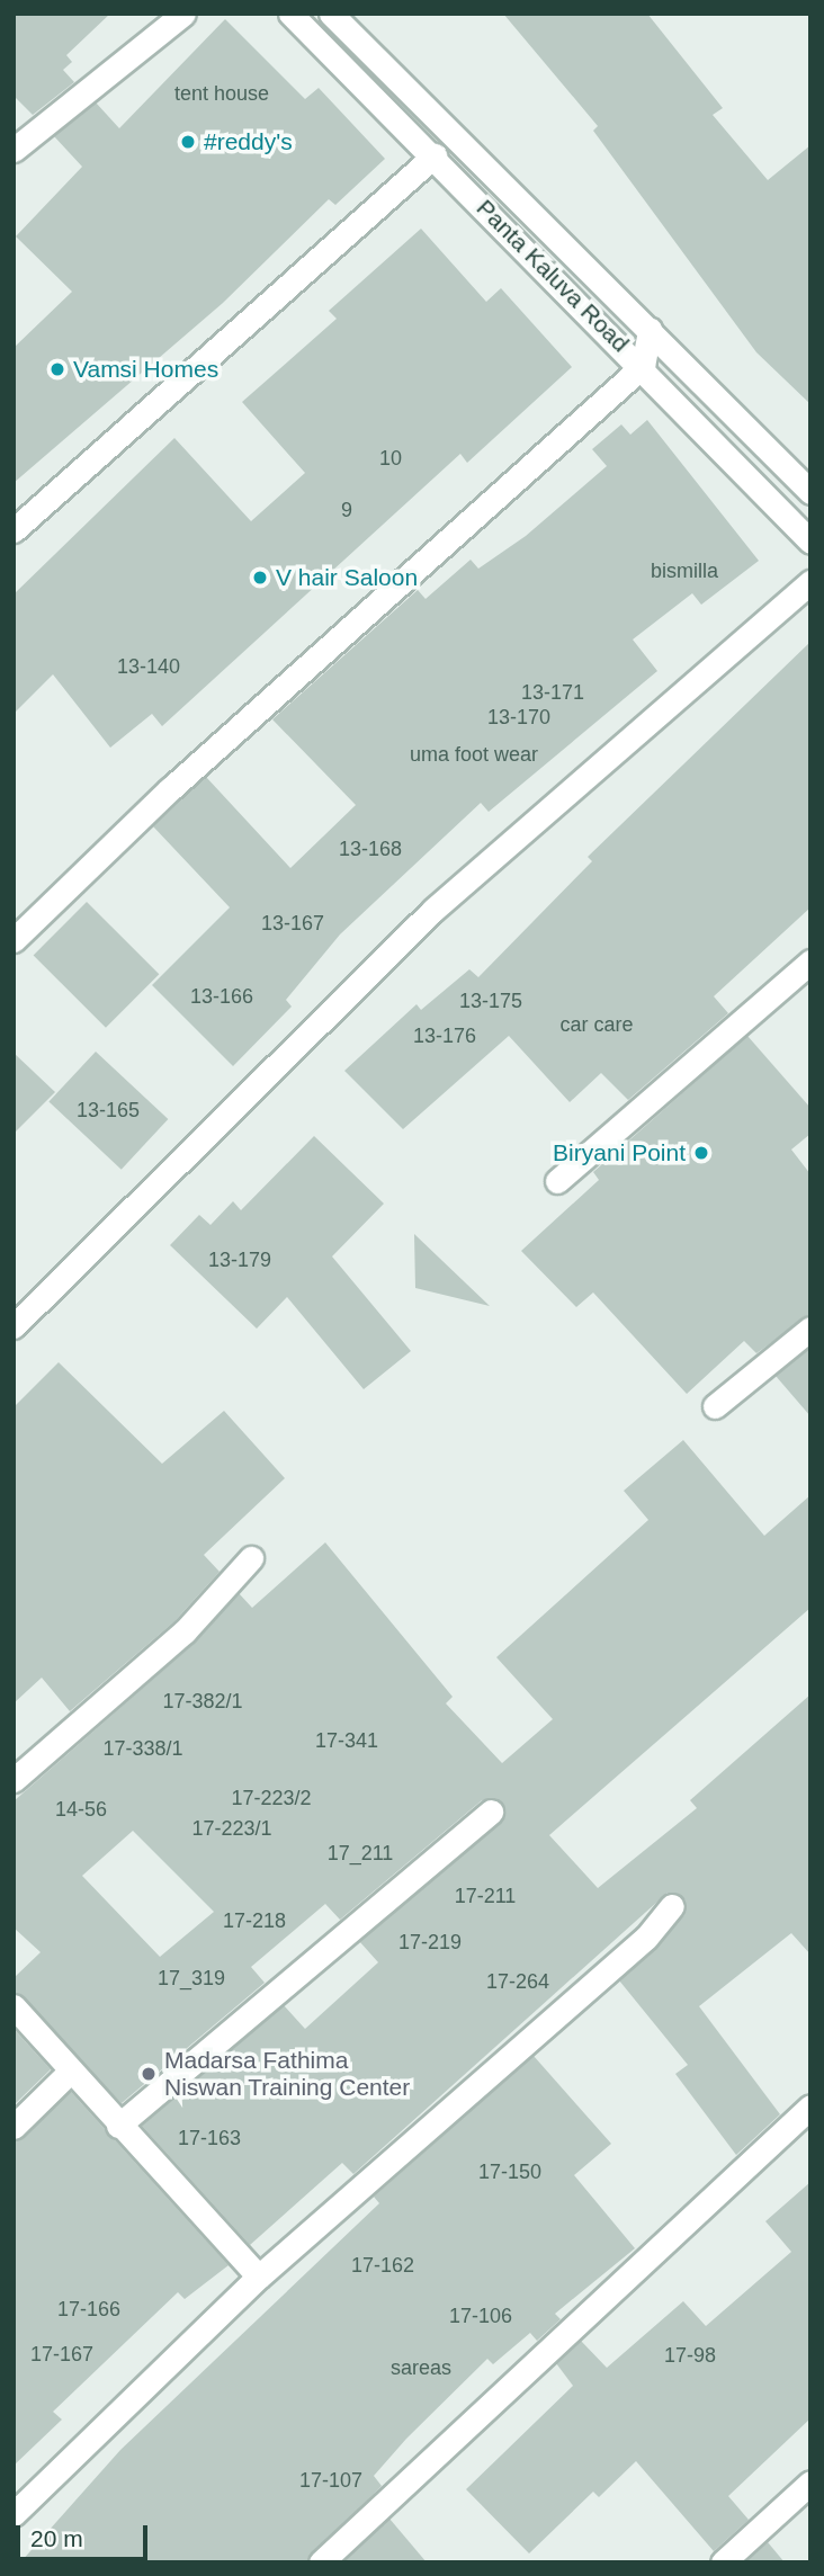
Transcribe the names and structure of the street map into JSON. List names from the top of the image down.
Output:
{
  "streets": {
    "street": ["Panta Kaluva Road"]
  },
  "places": [
    "#reddy's",
    "Vamsi Homes",
    "V hair Saloon",
    "Biryani Point",
    "Madarsa Fathima Niswan Training Center"
  ],
  "house_numbers": [
    "tent house",
    "10",
    "9",
    "bismilla",
    "13-140",
    "13-171",
    "13-170",
    "uma foot wear",
    "13-168",
    "13-167",
    "13-166",
    "13-175",
    "car care",
    "13-176",
    "13-165",
    "13-179",
    "17-382/1",
    "17-341",
    "17-338/1",
    "17-223/2",
    "14-56",
    "17-223/1",
    "17_211",
    "17-211",
    "17-218",
    "17-219",
    "17_319",
    "17-264",
    "17-163",
    "17-150",
    "17-162",
    "17-166",
    "17-106",
    "17-167",
    "17-98",
    "sareas",
    "17-107"
  ],
  "scale_bar": "20 m"
}
